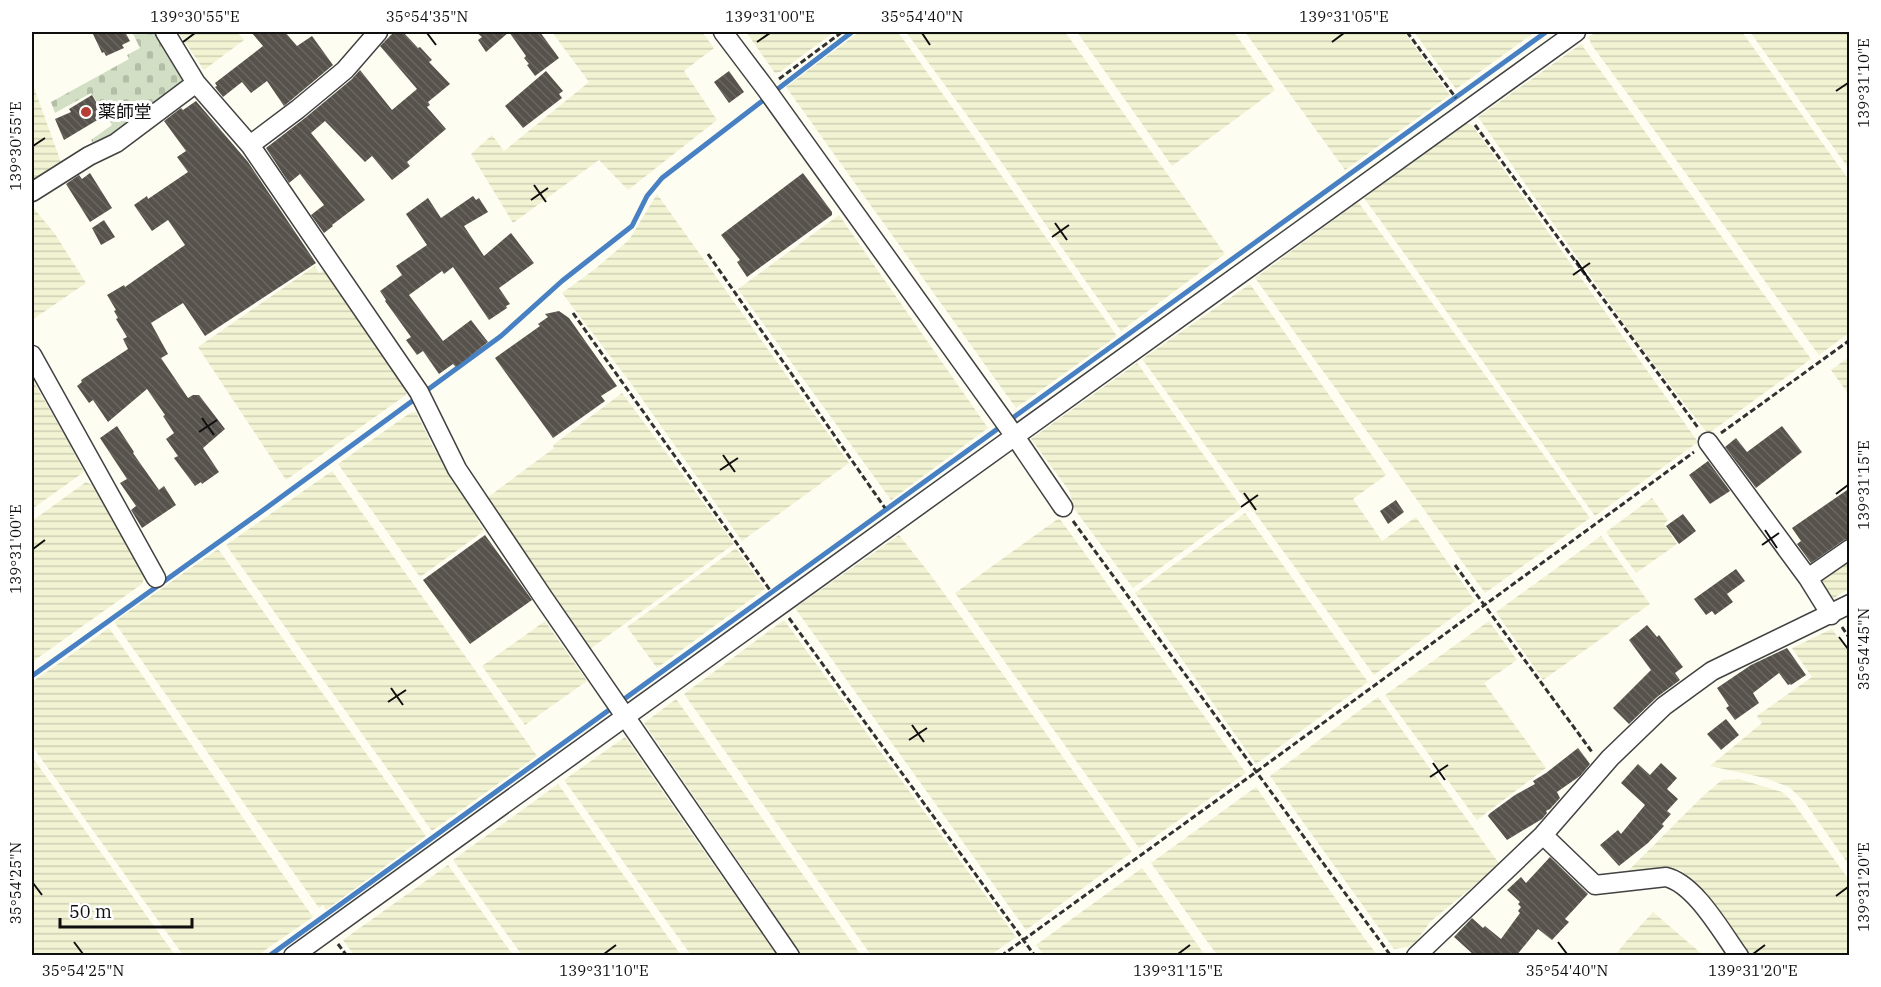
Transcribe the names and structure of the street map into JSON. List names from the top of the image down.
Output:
{
  "places": ["薬師堂"],
  "scale_bar": "50 m",
  "coordinates": [
    "139°30'55\"E",
    "35°54'35\"N",
    "139°31'00\"E",
    "35°54'40\"N",
    "139°31'05\"E",
    "139°31'10\"E",
    "139°31'15\"E",
    "35°54'45\"N",
    "35°54'25\"N",
    "139°31'20\"E"
  ]
}
